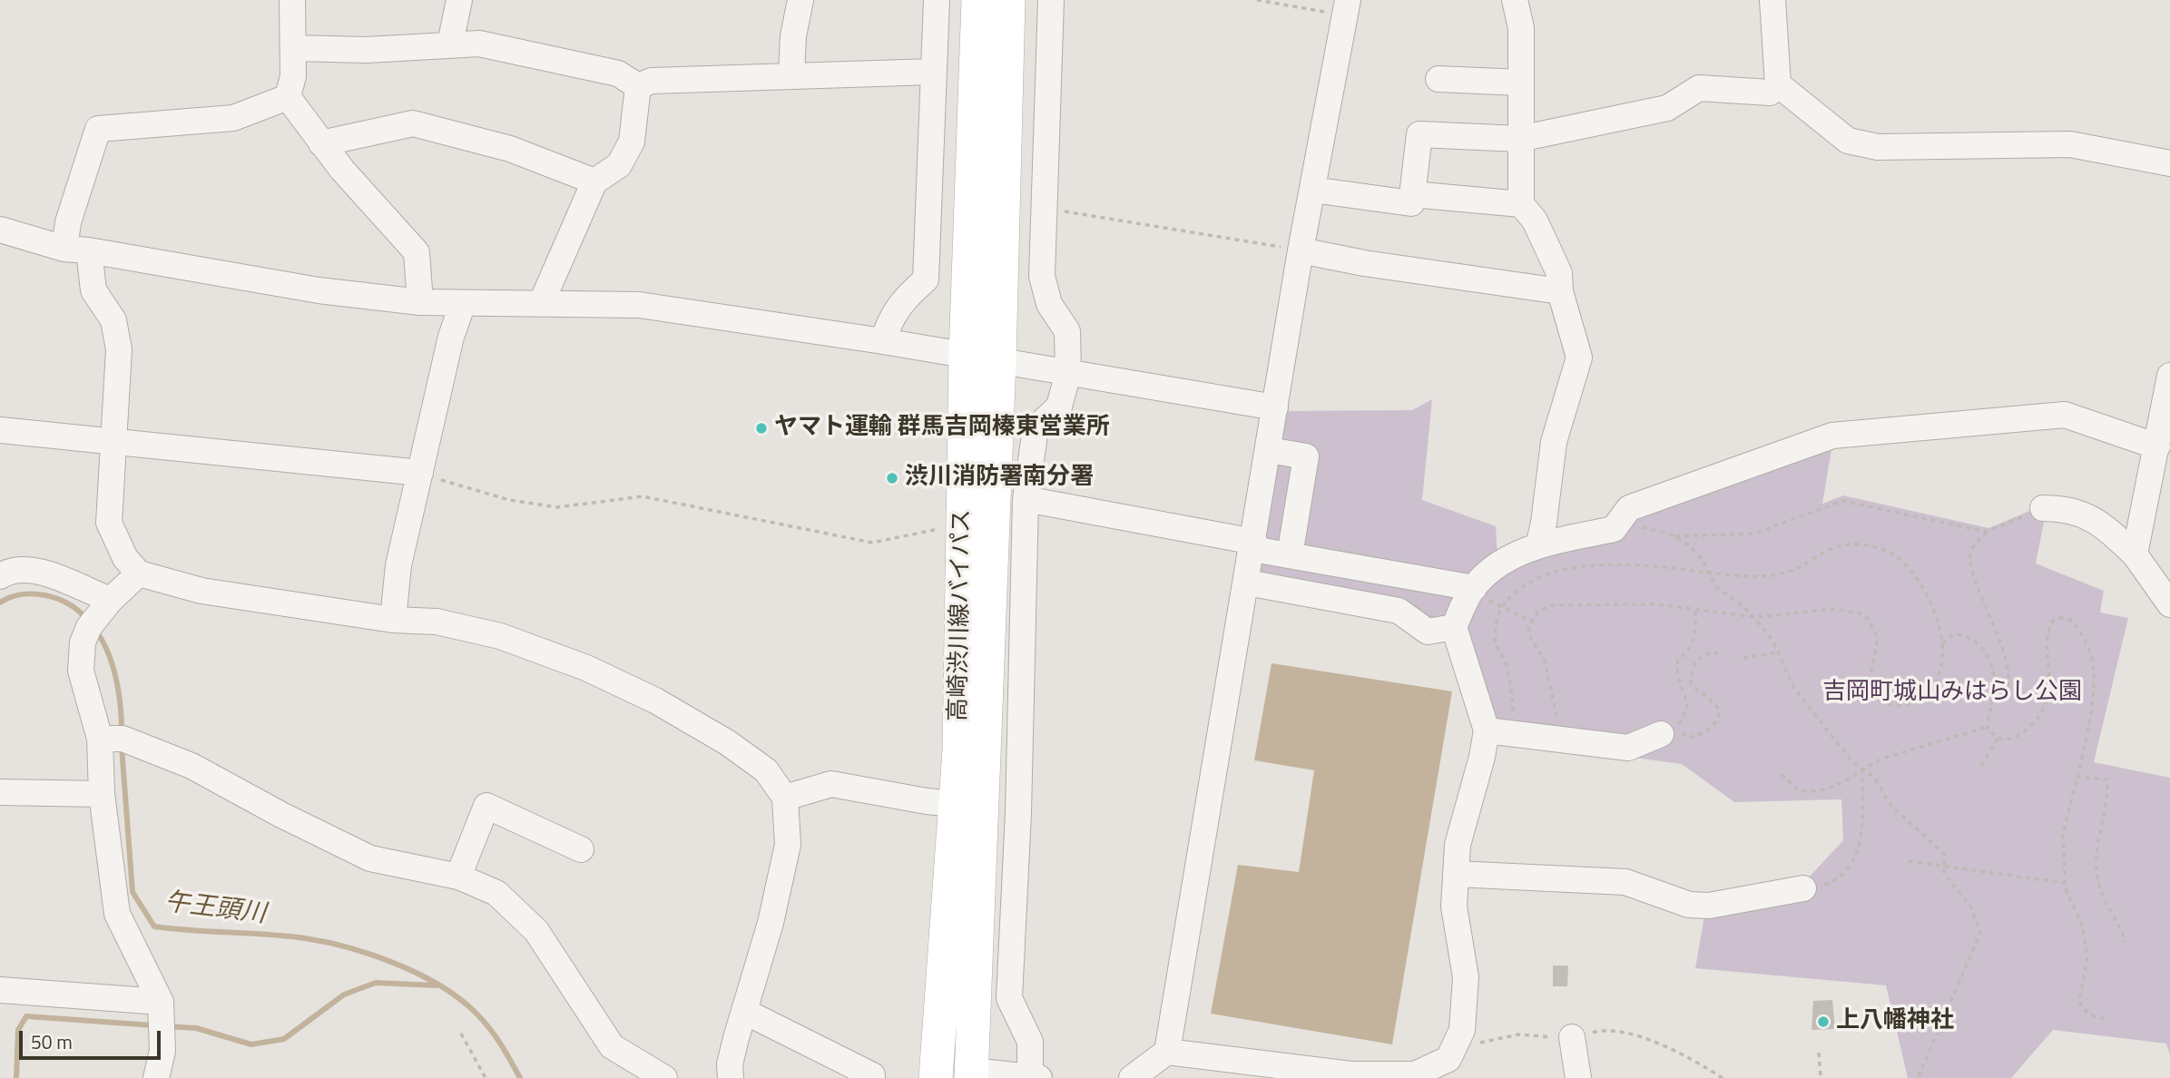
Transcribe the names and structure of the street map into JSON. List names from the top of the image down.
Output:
{
  "streets": {
    "main road": ["高崎渋川線バイパス"]
  },
  "water": ["午王頭川"],
  "parks": ["吉岡町城山みはらし公園"],
  "places": ["ヤマト運輸 群馬吉岡榛東営業所", "渋川消防署南分署", "上八幡神社"],
  "scale_bar": "50 m"
}
